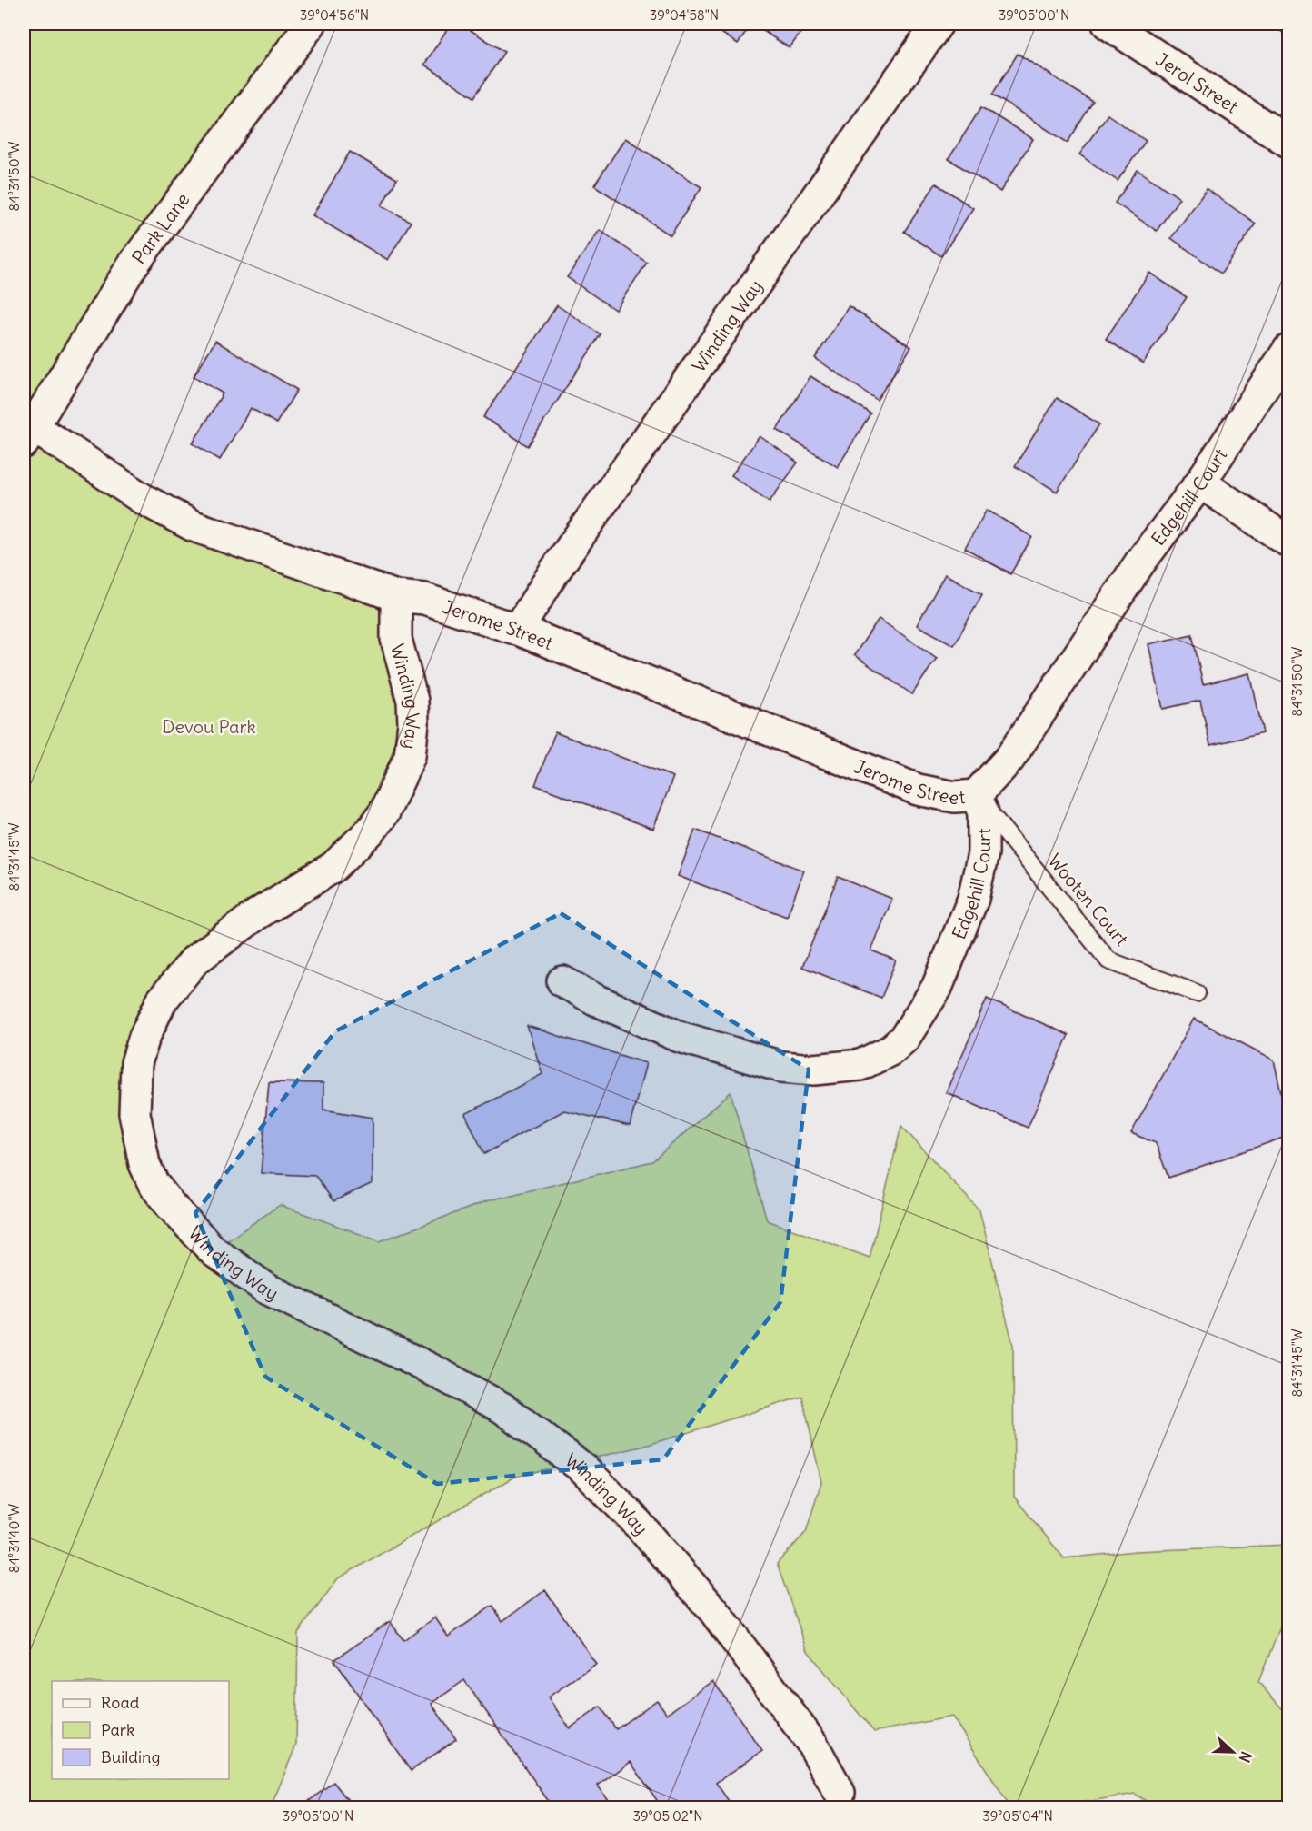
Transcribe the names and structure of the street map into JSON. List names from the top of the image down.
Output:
{
  "streets": {
    "street": [
      "Jerol Street",
      "Park Lane",
      "Winding Way",
      "Edgehill Court",
      "Jerome Street"
    ],
    "lane": ["Wooten Court"]
  },
  "crossings": [
    ["Park Lane", "Jerome Street"],
    ["Winding Way", "Jerome Street"],
    ["Edgehill Court", "Jerome Street"],
    ["Edgehill Court", "Wooten Court"],
    ["Jerome Street", "Wooten Court"]
  ],
  "parks": ["Devou Park"],
  "legend": ["Road", "Park", "Building"],
  "north": "right",
  "coordinates": [
    "39°04'56\"N",
    "39°04'58\"N",
    "39°05'00\"N",
    "84°31'50\"W",
    "84°31'45\"W",
    "84°31'40\"W",
    "39°05'02\"N",
    "39°05'04\"N"
  ]
}
